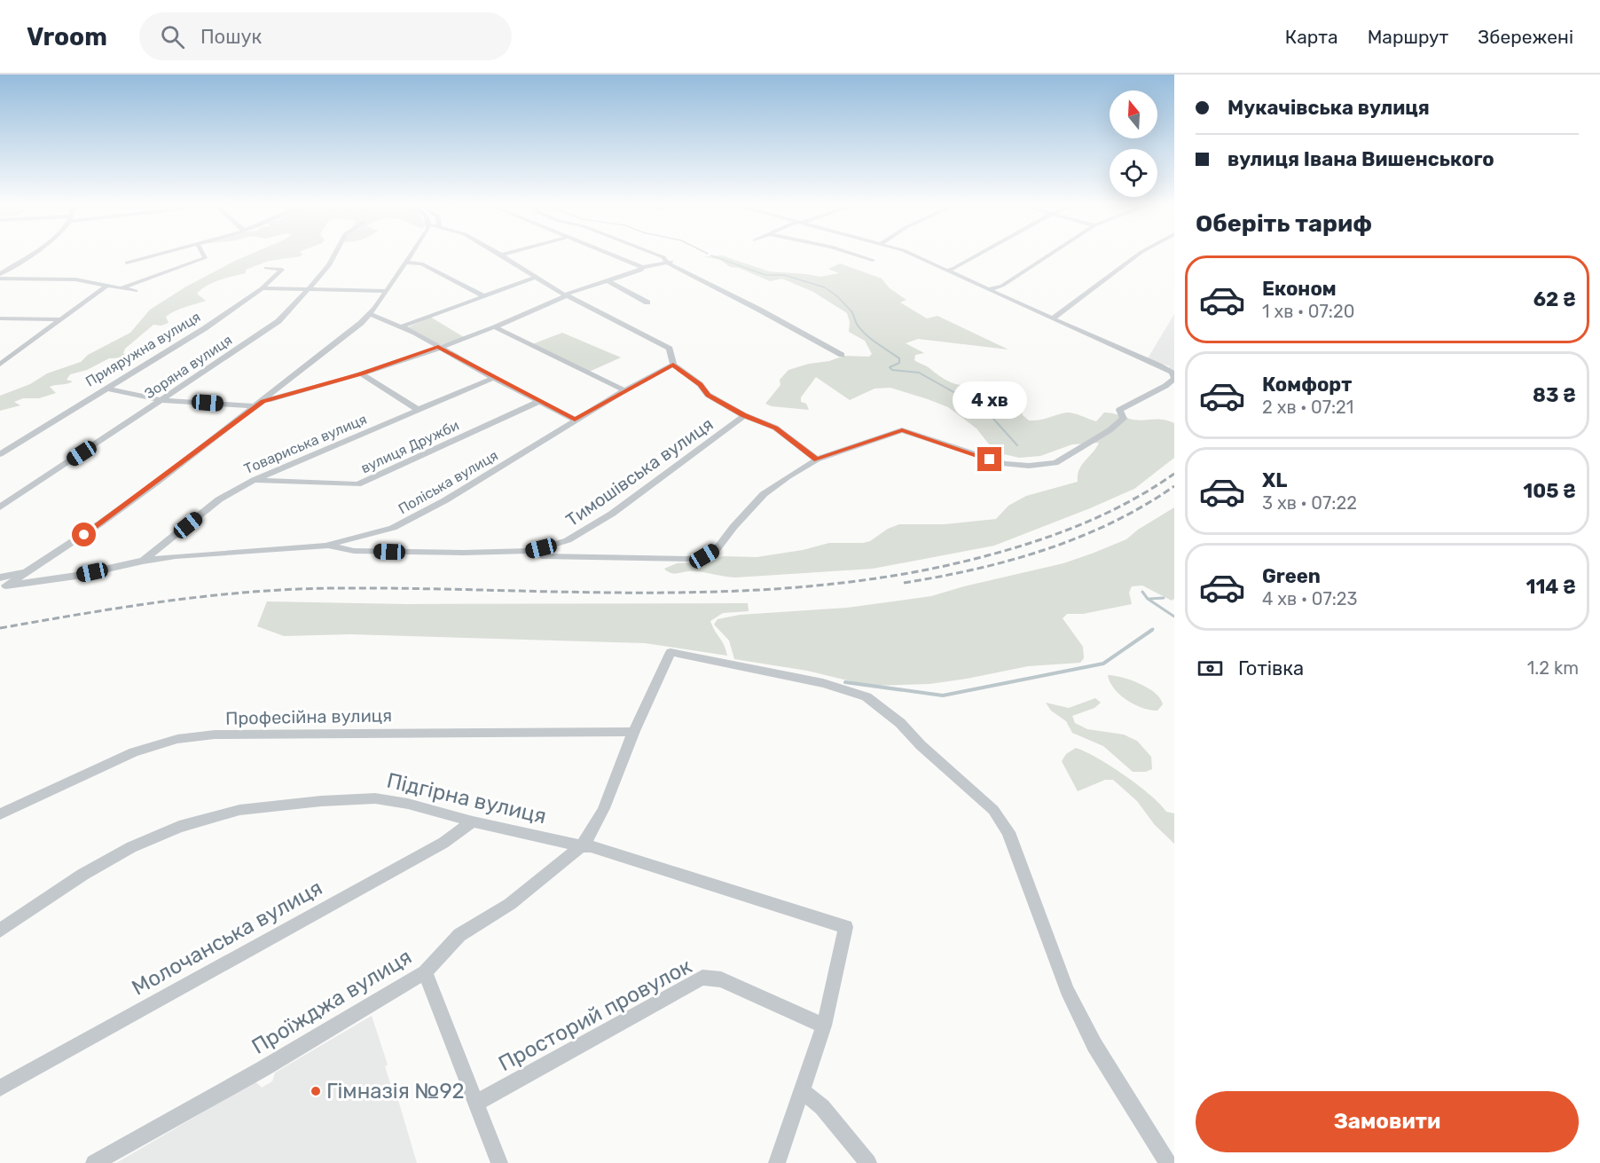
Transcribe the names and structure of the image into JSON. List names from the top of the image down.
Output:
{
  "streets": {
    "street": [
      "Прияружна вулиця",
      "Зоряна вулиця",
      "Товариська вулиця",
      "вулиця Дружби",
      "Тимошівська вулиця",
      "Поліська вулиця",
      "Професійна вулиця",
      "Підгірна вулиця",
      "Молочанська вулиця",
      "Проїжджа вулиця",
      "Просторий провулок"
    ]
  },
  "crossings": [
    ["Товариська вулиця", "вулиця Дружби"],
    ["Товариська вулиця", "Поліська вулиця"],
    ["Тимошівська вулиця", "Поліська вулиця"],
    ["Професійна вулиця", "Проїжджа вулиця"],
    ["Підгірна вулиця", "Молочанська вулиця"],
    ["Підгірна вулиця", "Проїжджа вулиця"],
    ["Підгірна вулиця", "Просторий провулок"]
  ],
  "places": ["Гімназія №92"],
  "north": "top",
  "page": {
    "header": "Vroom",
    "search": "Пошук",
    "nav": ["Карта", "Маршрут", "Збережені"],
    "banner": ["Мукачівська вулиця", "вулиця Івана Вишенського"],
    "heading": "Оберіть тариф",
    "list": [
      {
        "name": "Економ",
        "note": "1 хв · 07:20",
        "value": "62 ₴"
      },
      {
        "name": "Комфорт",
        "note": "2 хв · 07:21",
        "value": "83 ₴"
      },
      {
        "name": "XL",
        "note": "3 хв · 07:22",
        "value": "105 ₴"
      },
      {
        "name": "Green",
        "note": "4 хв · 07:23",
        "value": "114 ₴"
      }
    ],
    "bubble": "4 хв",
    "pay": ["Готівка", "1.2 km"],
    "buttons": "Замовити"
  }
}
